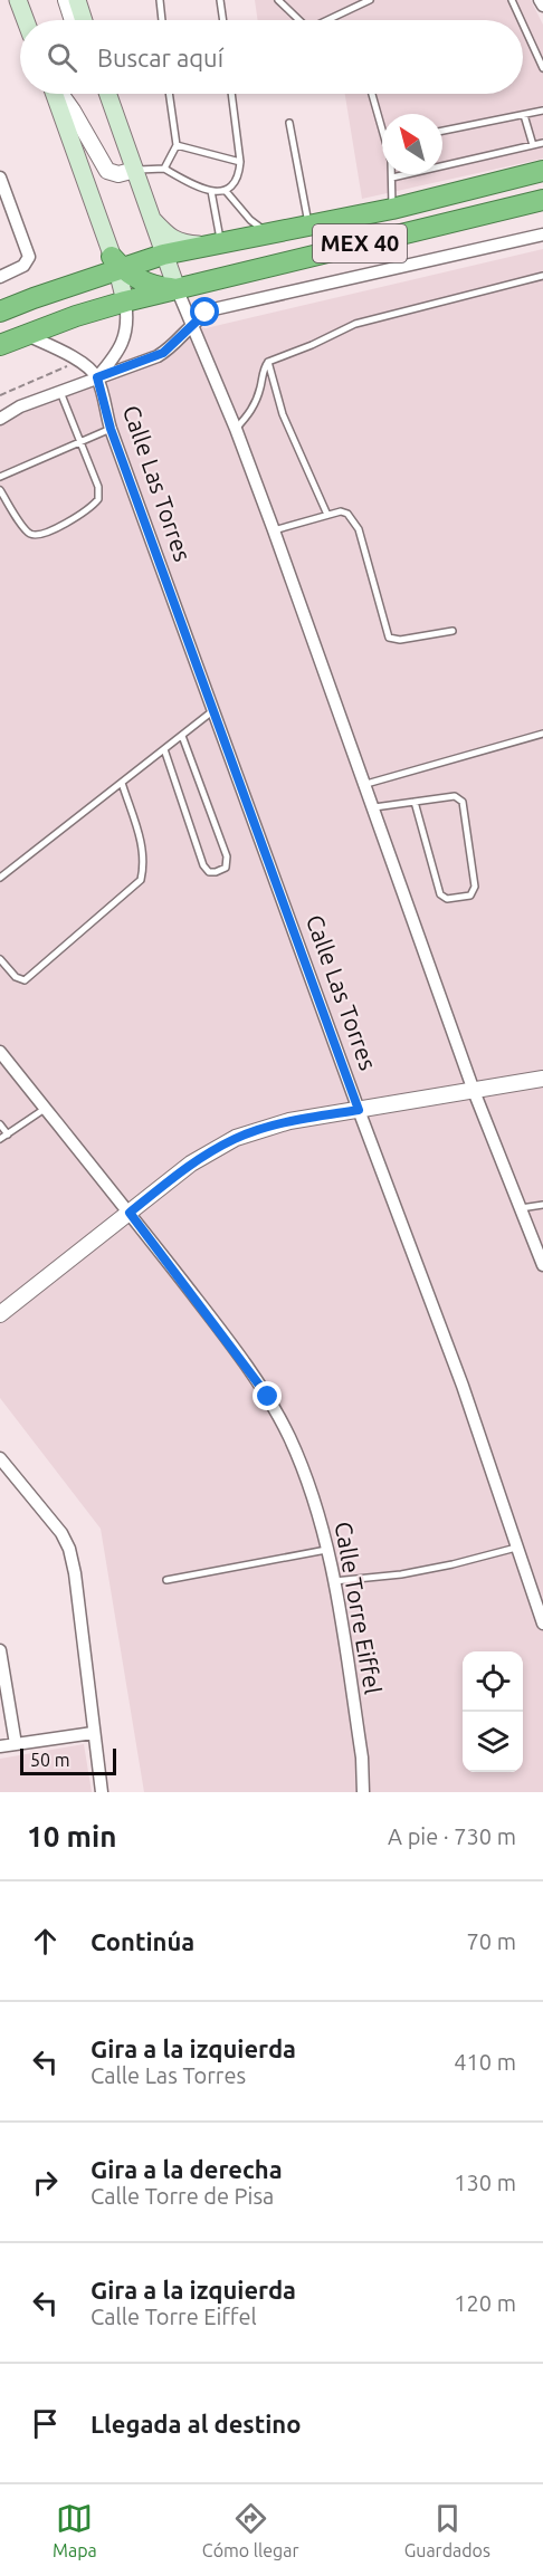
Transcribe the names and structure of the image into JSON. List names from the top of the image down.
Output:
{
  "streets": {
    "highway": ["MEX 40"],
    "street": ["Calle Las Torres", "Calle Torre Eiffel"]
  },
  "scale_bar": "50 m",
  "north": "top left",
  "page": {
    "search": "Buscar aquí",
    "scale": "50 m",
    "heading": ["10 min", "A pie · 730 m"],
    "list": [
      ["Continúa", "70 m"],
      ["Gira a la izquierda", "Calle Las Torres", "410 m"],
      ["Gira a la derecha", "Calle Torre de Pisa", "130 m"],
      ["Gira a la izquierda", "Calle Torre Eiffel", "120 m"],
      "Llegada al destino"
    ],
    "nav": ["Mapa", "Cómo llegar", "Guardados"]
  }
}
